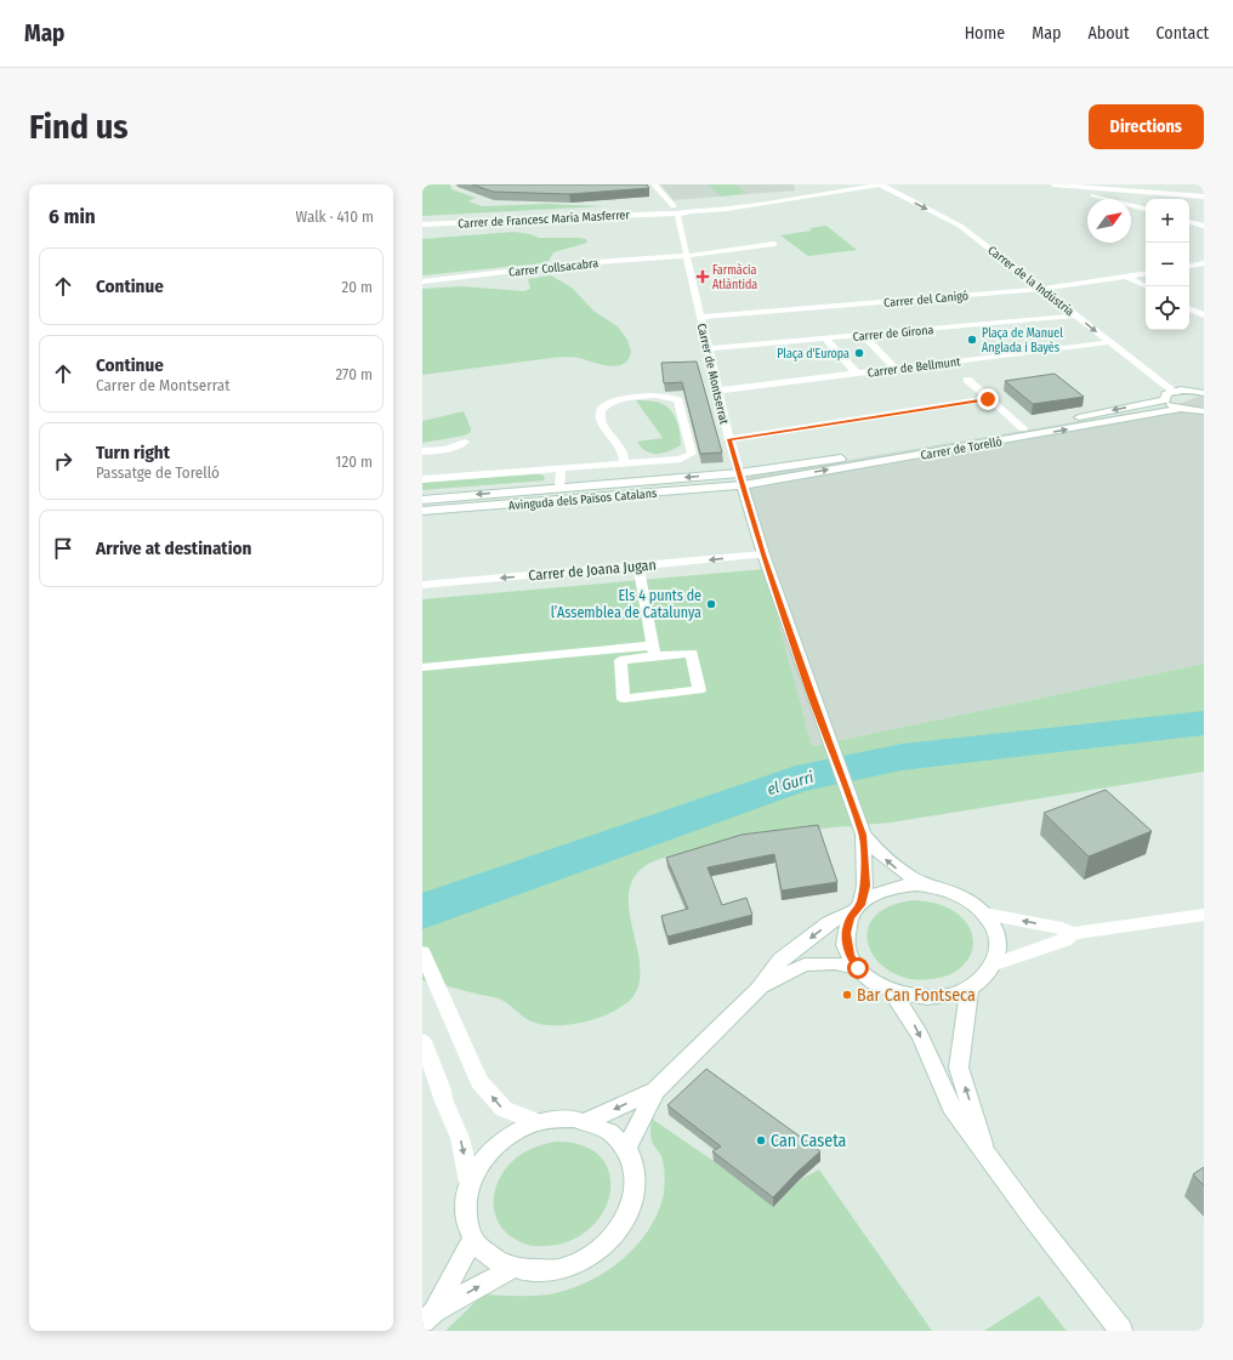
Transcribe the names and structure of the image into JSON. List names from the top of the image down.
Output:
{
  "streets": {
    "street": [
      "Carrer de Francesc Maria Masferrer",
      "Carrer Collsacabra",
      "Carrer de la Indústria",
      "Carrer del Canigó",
      "Carrer de Girona",
      "Carrer de Bellmunt",
      "Carrer de Montserrat",
      "Carrer de Torelló",
      "Avinguda dels Països Catalans",
      "Carrer de Joana Jugan"
    ]
  },
  "crossings": [
    ["Carrer Collsacabra", "Carrer de Montserrat"],
    ["Carrer de la Indústria", "Carrer del Canigó"],
    ["Carrer de la Indústria", "Carrer de Girona"],
    ["Carrer de la Indústria", "Carrer de Bellmunt"],
    ["Carrer del Canigó", "Carrer de Montserrat"],
    ["Carrer de Girona", "Carrer de Montserrat"],
    ["Carrer de Bellmunt", "Carrer de Montserrat"],
    ["Carrer de Montserrat", "Carrer de Torelló"],
    ["Carrer de Montserrat", "Avinguda dels Països Catalans"],
    ["Carrer de Montserrat", "Carrer de Joana Jugan"],
    ["Carrer de Torelló", "Avinguda dels Països Catalans"]
  ],
  "water": ["el Gurri"],
  "places": {
    "health": ["Farmàcia Atlàntida"],
    "other": [
      "Plaça de Manuel Anglada i Bayès",
      "Plaça d'Europa",
      "Els 4 punts de l’Assemblea de Catalunya",
      "Bar Can Fontseca",
      "Can Caseta"
    ]
  },
  "north": "top right",
  "page": {
    "header": "Map",
    "nav": [
      "Home",
      "Map",
      "About",
      "Contact"
    ],
    "buttons": "Directions",
    "title": "Find us",
    "heading": ["6 min", "Walk · 410 m"],
    "map_buttons": ["+", "−"],
    "list": [
      ["Continue", "20 m"],
      ["Continue", "Carrer de Montserrat", "270 m"],
      ["Turn right", "Passatge de Torelló", "120 m"],
      "Arrive at destination"
    ]
  }
}
